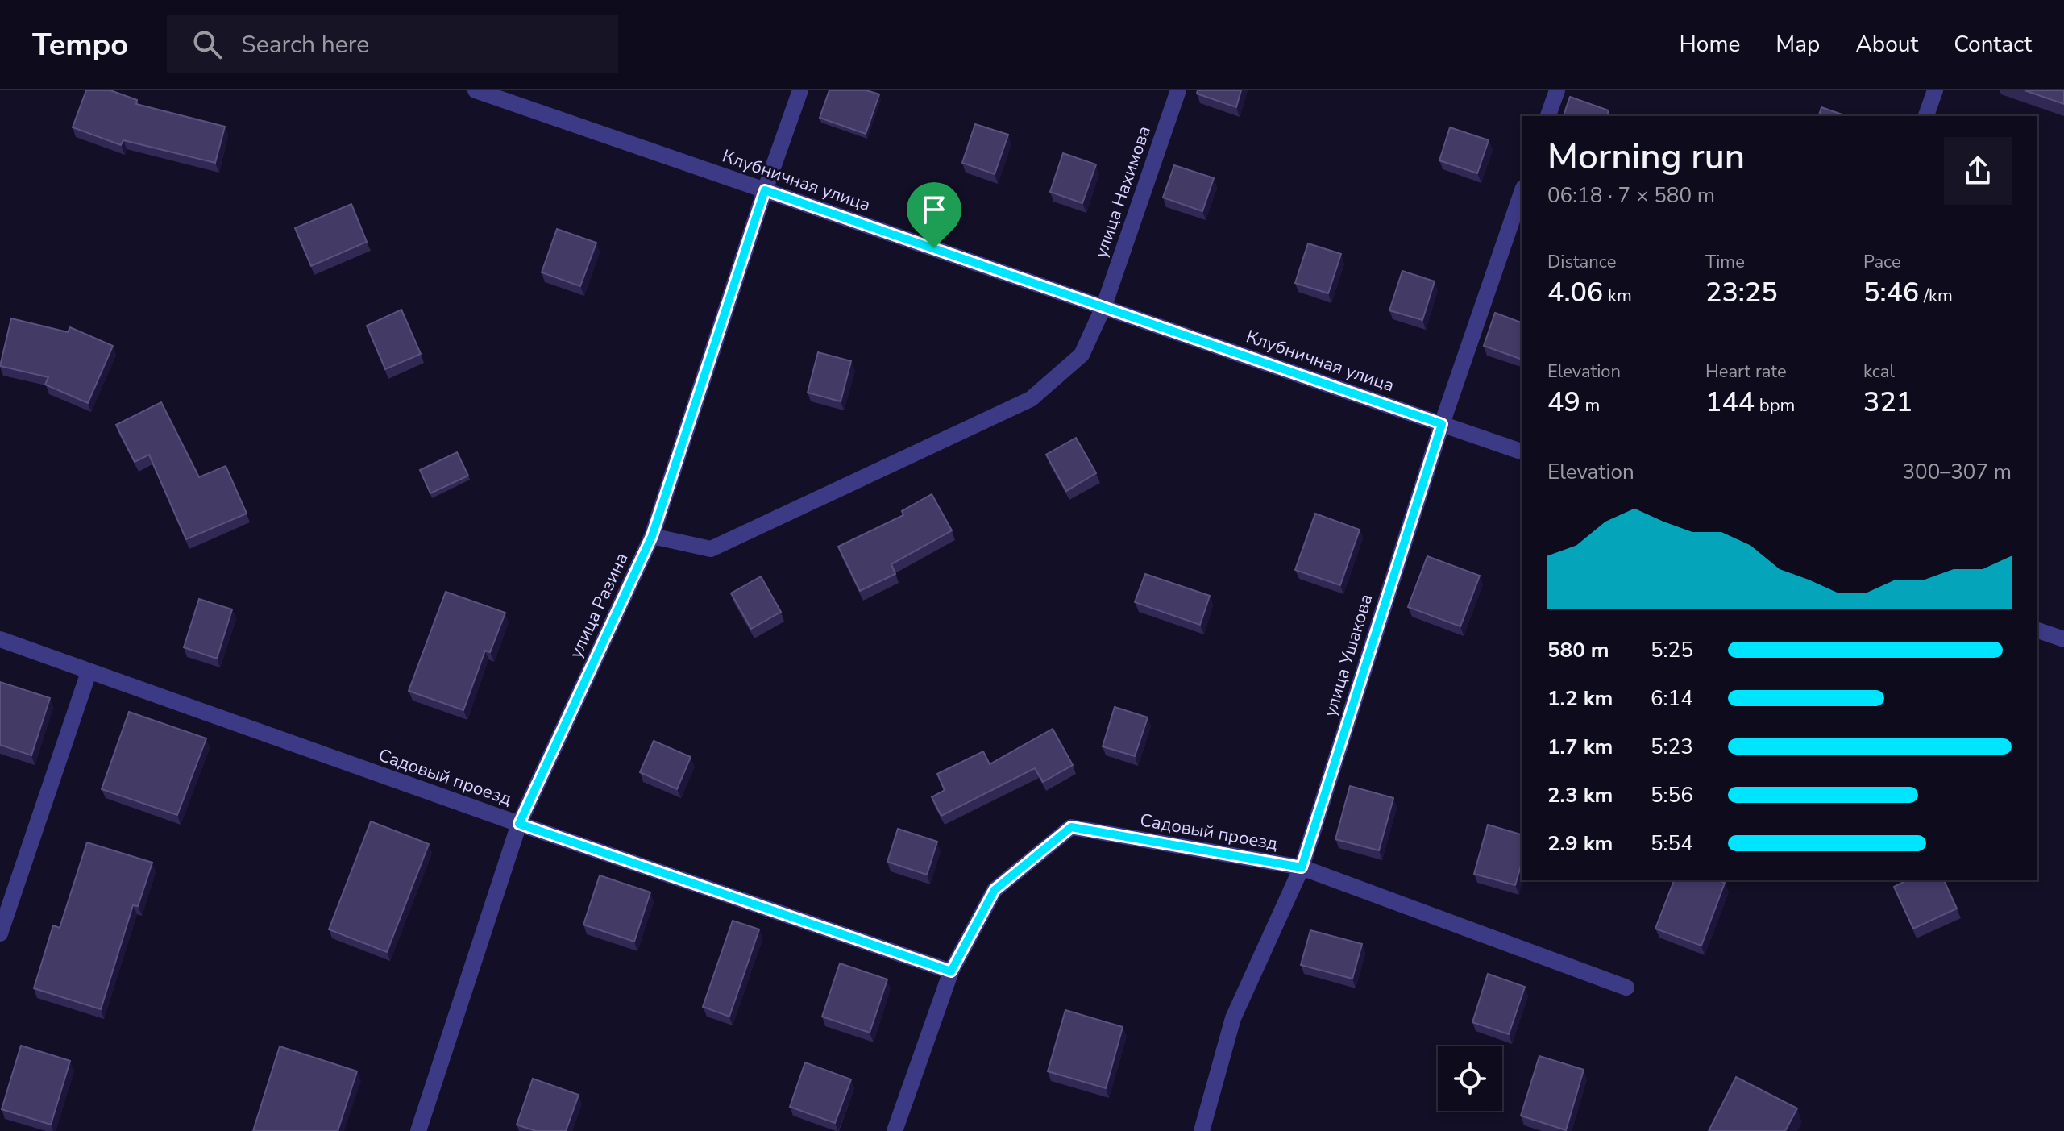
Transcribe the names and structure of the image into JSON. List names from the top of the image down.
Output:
{
  "streets": {
    "street": [
      "Клубничная улица",
      "улица Нахимова",
      "улица Разина",
      "улица Ушакова",
      "Садовый проезд"
    ]
  },
  "crossings": [
    ["Клубничная улица", "улица Нахимова"],
    ["Клубничная улица", "улица Разина"],
    ["Клубничная улица", "улица Ушакова"],
    ["улица Разина", "Садовый проезд"],
    ["улица Ушакова", "Садовый проезд"]
  ],
  "page": {
    "header": "Tempo",
    "search": "Search here",
    "nav": [
      "Home",
      "Map",
      "About",
      "Contact"
    ],
    "heading": ["Morning run", "06:18 · 7 × 580 m"],
    "stats": [
      ["Distance", "4.06 km"],
      ["Time", "23:25"],
      ["Pace", "5:46 /km"],
      ["Elevation", "49 m"],
      ["Heart rate", "144 bpm"],
      ["kcal", "321"]
    ],
    "chart": ["Elevation", "300–307 m"],
    "list": [
      {
        "name": "580 m",
        "note": "5:25"
      },
      {
        "name": "1.2 km",
        "note": "6:14"
      },
      {
        "name": "1.7 km",
        "note": "5:23"
      },
      {
        "name": "2.3 km",
        "note": "5:56"
      },
      {
        "name": "2.9 km",
        "note": "5:54"
      }
    ]
  }
}
